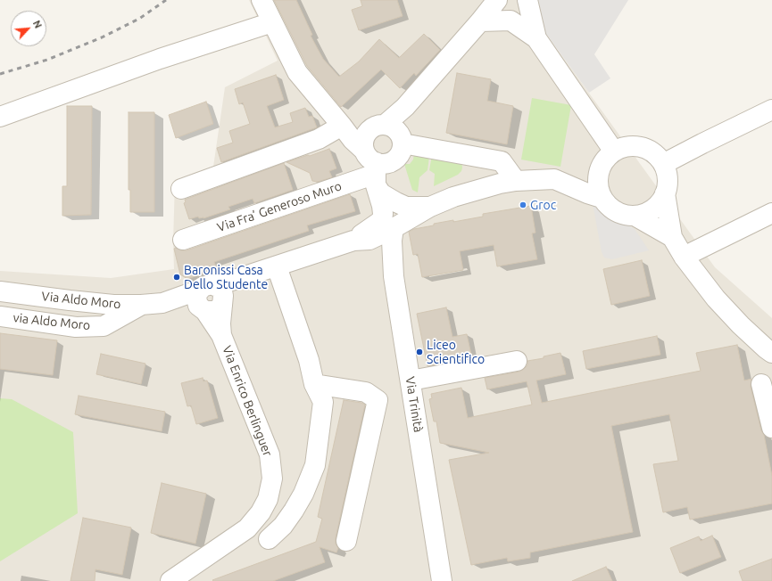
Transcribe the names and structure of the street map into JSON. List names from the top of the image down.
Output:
{
  "streets": {
    "street": [
      "Via Fra’ Generoso Muro",
      "Via Aldo Moro",
      "via Aldo Moro",
      "Via Enrico Berlinguer",
      "Via Trinità"
    ]
  },
  "crossings": [
    ["Via Aldo Moro", "via Aldo Moro"],
    ["Via Aldo Moro", "Via Enrico Berlinguer"]
  ],
  "places": ["Groc", "Baronissi Casa Dello Studente", "Liceo Scientifico"],
  "north": "top right"
}
